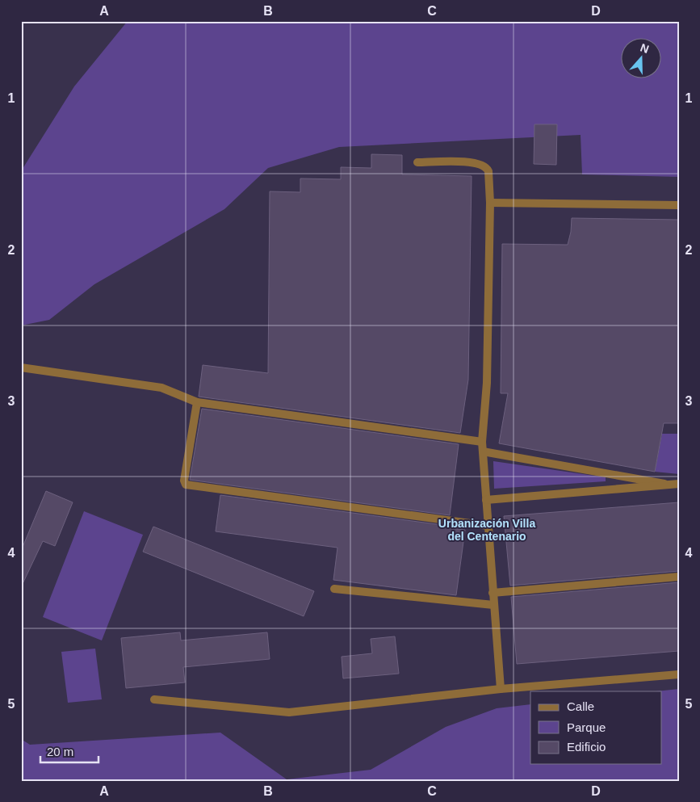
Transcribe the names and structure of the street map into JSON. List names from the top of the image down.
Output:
{
  "districts": ["Urbanización Villa del Centenario"],
  "legend": ["Calle", "Parque", "Edificio"],
  "scale_bar": "20 m",
  "north": "top",
  "grid": {
    "columns": [
      "A",
      "B",
      "C",
      "D"
    ],
    "rows": [
      "1",
      "2",
      "3",
      "4",
      "5"
    ]
  }
}
